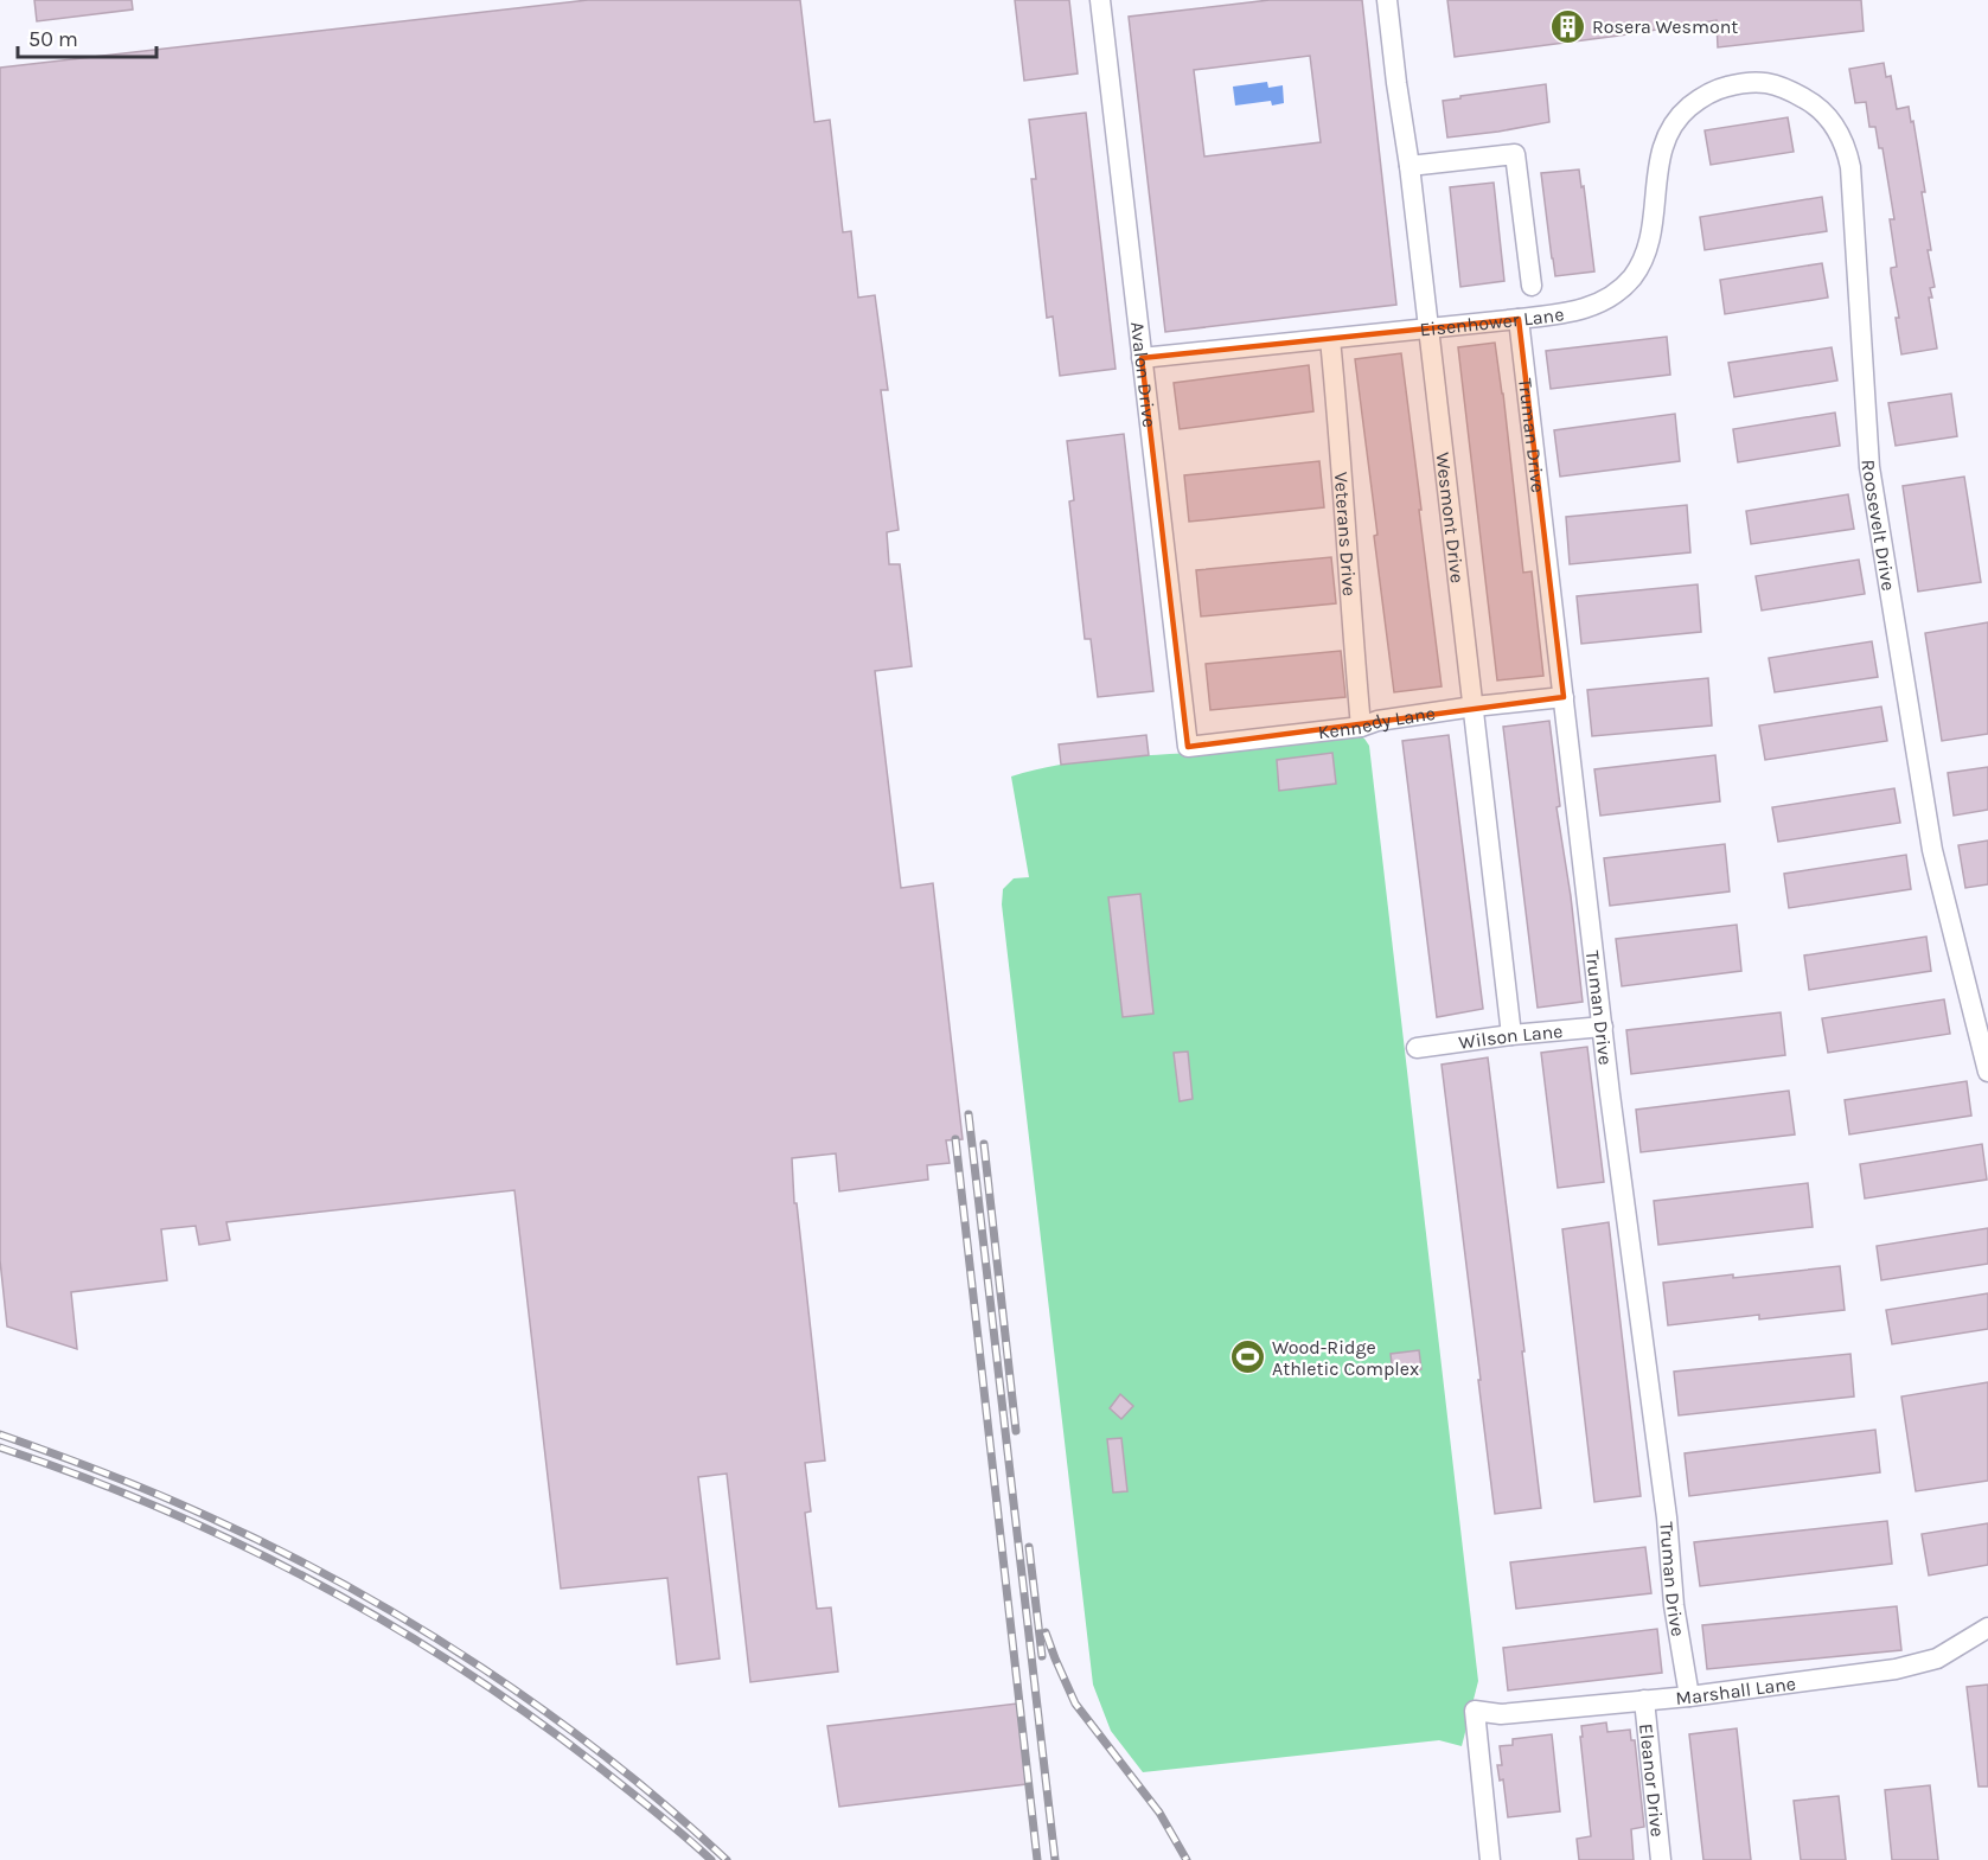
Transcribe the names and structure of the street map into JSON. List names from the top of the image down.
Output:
{
  "streets": {
    "street": [
      "Eisenhower Lane",
      "Avalon Drive",
      "Truman Drive",
      "Wesmont Drive",
      "Roosevelt Drive",
      "Veterans Drive",
      "Kennedy Lane",
      "Wilson Lane",
      "Marshall Lane",
      "Eleanor Drive"
    ]
  },
  "crossings": [
    ["Eisenhower Lane", "Avalon Drive"],
    ["Eisenhower Lane", "Truman Drive"],
    ["Eisenhower Lane", "Wesmont Drive"],
    ["Eisenhower Lane", "Roosevelt Drive"],
    ["Eisenhower Lane", "Veterans Drive"],
    ["Avalon Drive", "Kennedy Lane"],
    ["Truman Drive", "Kennedy Lane"],
    ["Truman Drive", "Wilson Lane"],
    ["Truman Drive", "Marshall Lane"],
    ["Wesmont Drive", "Kennedy Lane"],
    ["Wesmont Drive", "Wilson Lane"],
    ["Veterans Drive", "Kennedy Lane"],
    ["Marshall Lane", "Eleanor Drive"]
  ],
  "places": {
    "building": ["Rosera Wesmont"],
    "sports": ["Wood-Ridge Athletic Complex"]
  },
  "scale_bar": "50 m"
}
